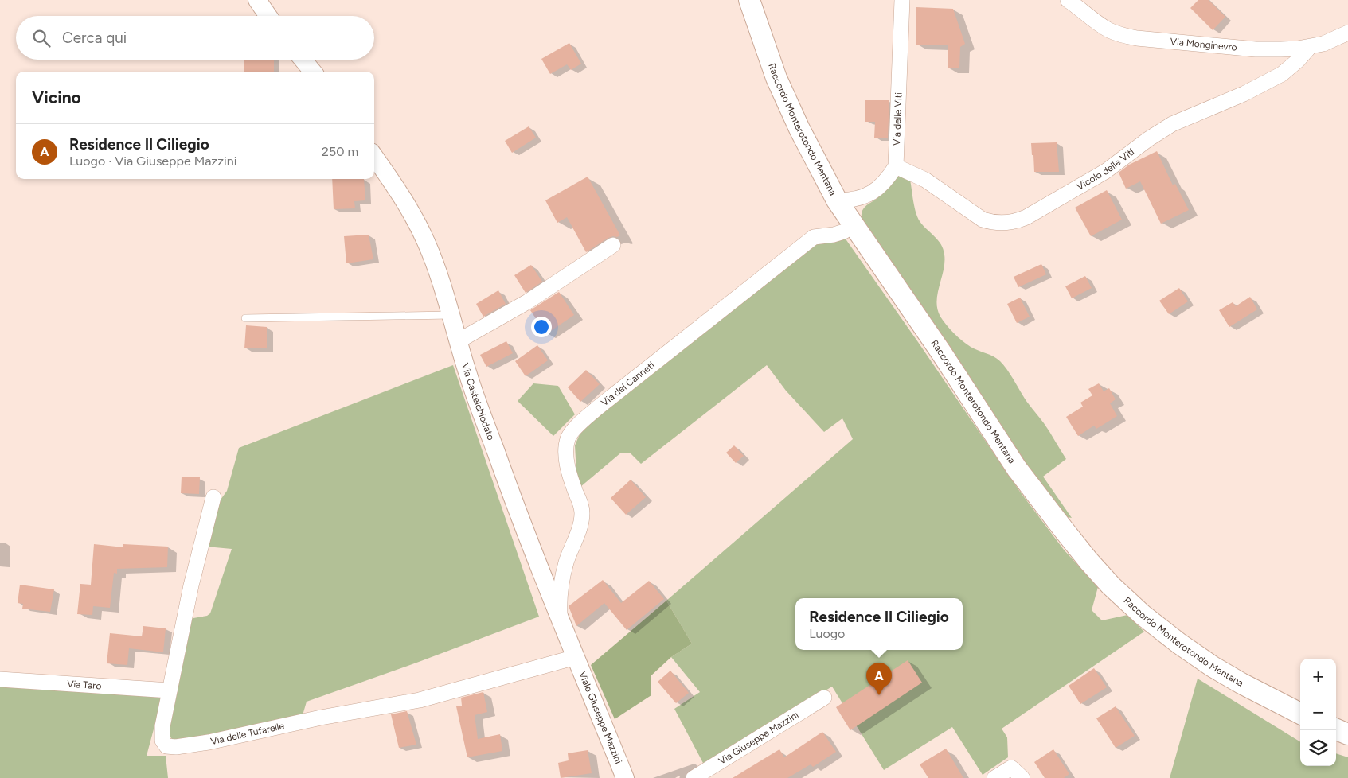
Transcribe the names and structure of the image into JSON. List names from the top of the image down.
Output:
{
  "streets": {
    "main road": ["Raccordo Monterotondo Mentana"],
    "street": [
      "Via Monginevro",
      "Via delle Viti",
      "Vicolo delle Viti",
      "Via dei Canneti",
      "Via Castelchiodato",
      "Via Taro",
      "Viale Giuseppe Mazzini",
      "Via delle Tufarelle",
      "Via Giuseppe Mazzini"
    ]
  },
  "crossings": [
    ["Via Monginevro", "Vicolo delle Viti"],
    ["Via delle Viti", "Vicolo delle Viti"],
    ["Via dei Canneti", "Via Castelchiodato"],
    ["Via Castelchiodato", "Viale Giuseppe Mazzini"],
    ["Via Castelchiodato", "Via delle Tufarelle"],
    ["Via Taro", "Via delle Tufarelle"],
    ["Viale Giuseppe Mazzini", "Via delle Tufarelle"]
  ],
  "page": {
    "search": "Cerca qui",
    "heading": "Vicino",
    "list": [
      {
        "mark": "A",
        "name": "Residence Il Ciliegio",
        "note": "Luogo · Via Giuseppe Mazzini",
        "value": "250 m"
      }
    ],
    "popup": ["Residence Il Ciliegio", "Luogo"],
    "map_buttons": ["+", "−"],
    "pins": "A"
  }
}
